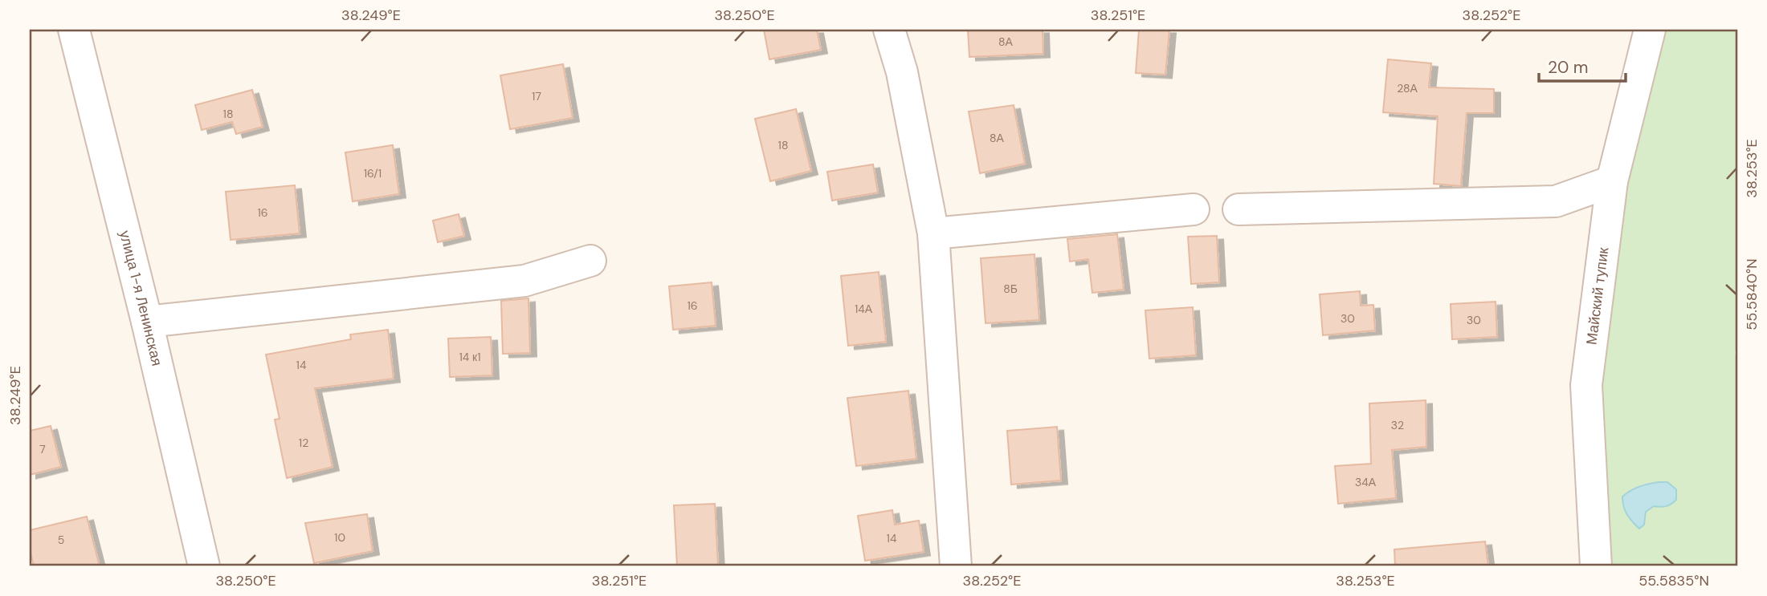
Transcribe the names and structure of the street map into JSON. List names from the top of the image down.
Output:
{
  "streets": {
    "street": ["Майский тупик", "улица 1-я Ленинская"]
  },
  "house_numbers": [
    "8А",
    "28А",
    "17",
    "18",
    "8А",
    "18",
    "16/1",
    "16",
    "8Б",
    "16",
    "14А",
    "30",
    "30",
    "14 к1",
    "14",
    "32",
    "12",
    "7",
    "34А",
    "10",
    "14",
    "5"
  ],
  "scale_bar": "20 m",
  "coordinates": [
    "38.249°E",
    "38.250°E",
    "38.251°E",
    "38.252°E",
    "38.253°E",
    "55.5840°N",
    "55.5835°N"
  ]
}
